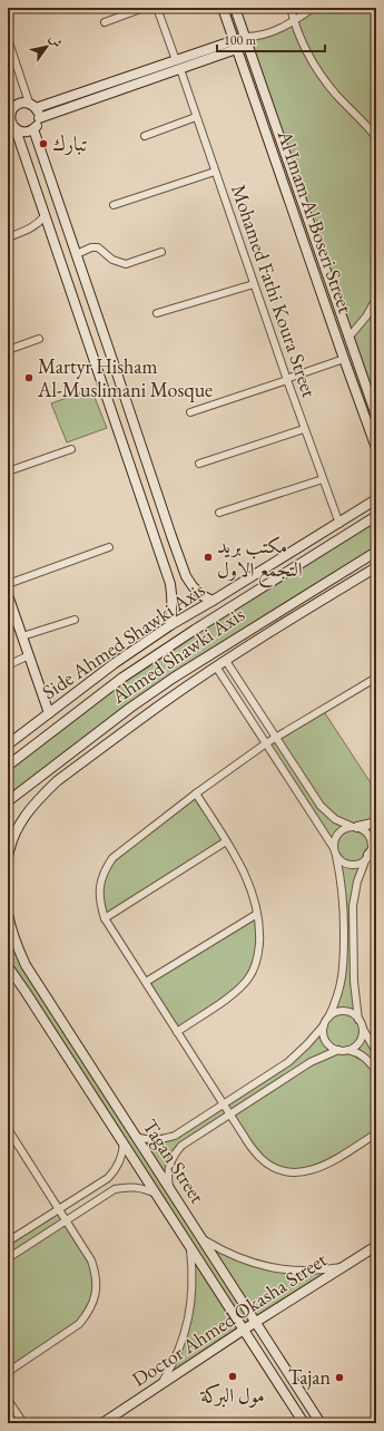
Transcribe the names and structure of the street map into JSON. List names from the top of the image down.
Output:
{
  "streets": {
    "street": [
      "Al Imam Al Boseri Street",
      "Mohamed Fathi Koura Street",
      "Side Ahmed Shawki Axis",
      "Ahmed Shawki Axis",
      "Tagan Street",
      "Doctor Ahmed Okasha Street"
    ]
  },
  "crossings": [
    ["Mohamed Fathi Koura Street", "Side Ahmed Shawki Axis"],
    ["Tagan Street", "Doctor Ahmed Okasha Street"]
  ],
  "places": [
    "تبارك",
    "Martyr Hisham Al-Muslimani Mosque",
    "مكتب بريد التجمع الاول",
    "مول البركة",
    "Tajan"
  ],
  "scale_bar": "100 m",
  "north": "top right"
}
